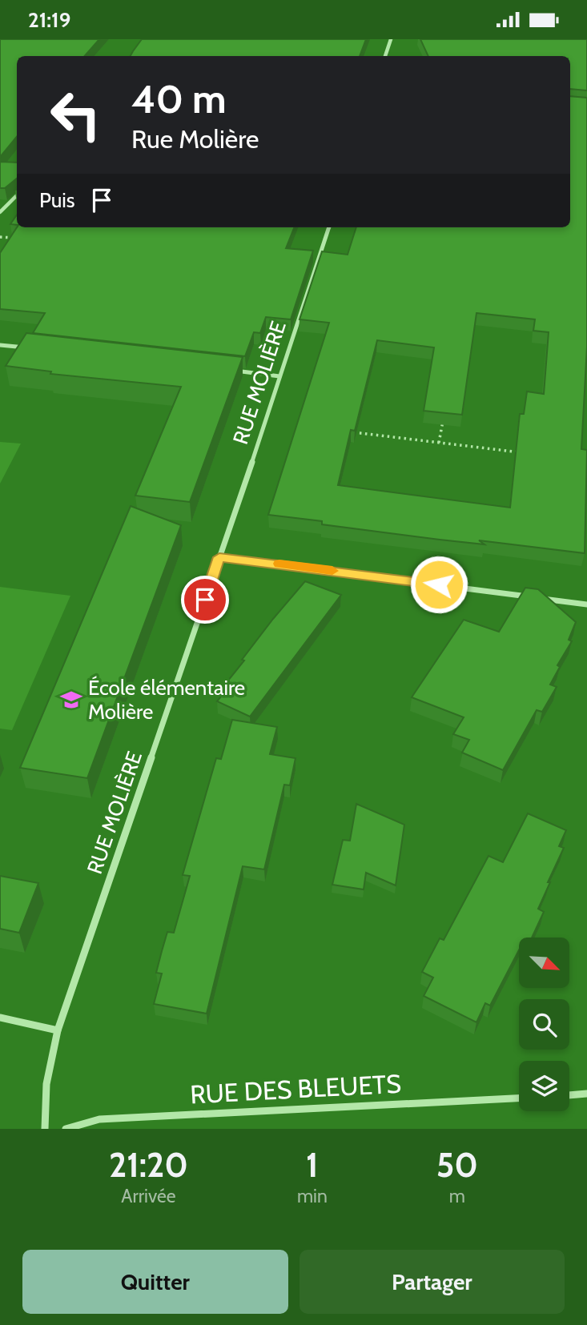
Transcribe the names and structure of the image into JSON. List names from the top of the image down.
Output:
{
  "streets": {
    "street": ["RUE MOLIÈRE", "RUE DES BLEUETS"]
  },
  "places": {
    "school or university": ["École élémentaire Molière"]
  },
  "north": "bottom right",
  "page": {
    "status": "21:19",
    "turn": ["40 m", "Rue Molière"],
    "then": "Puis",
    "eta": [
      "21:20",
      "Arrivée",
      "1",
      "min",
      "50",
      "m"
    ],
    "buttons": ["Quitter", "Partager"]
  }
}
